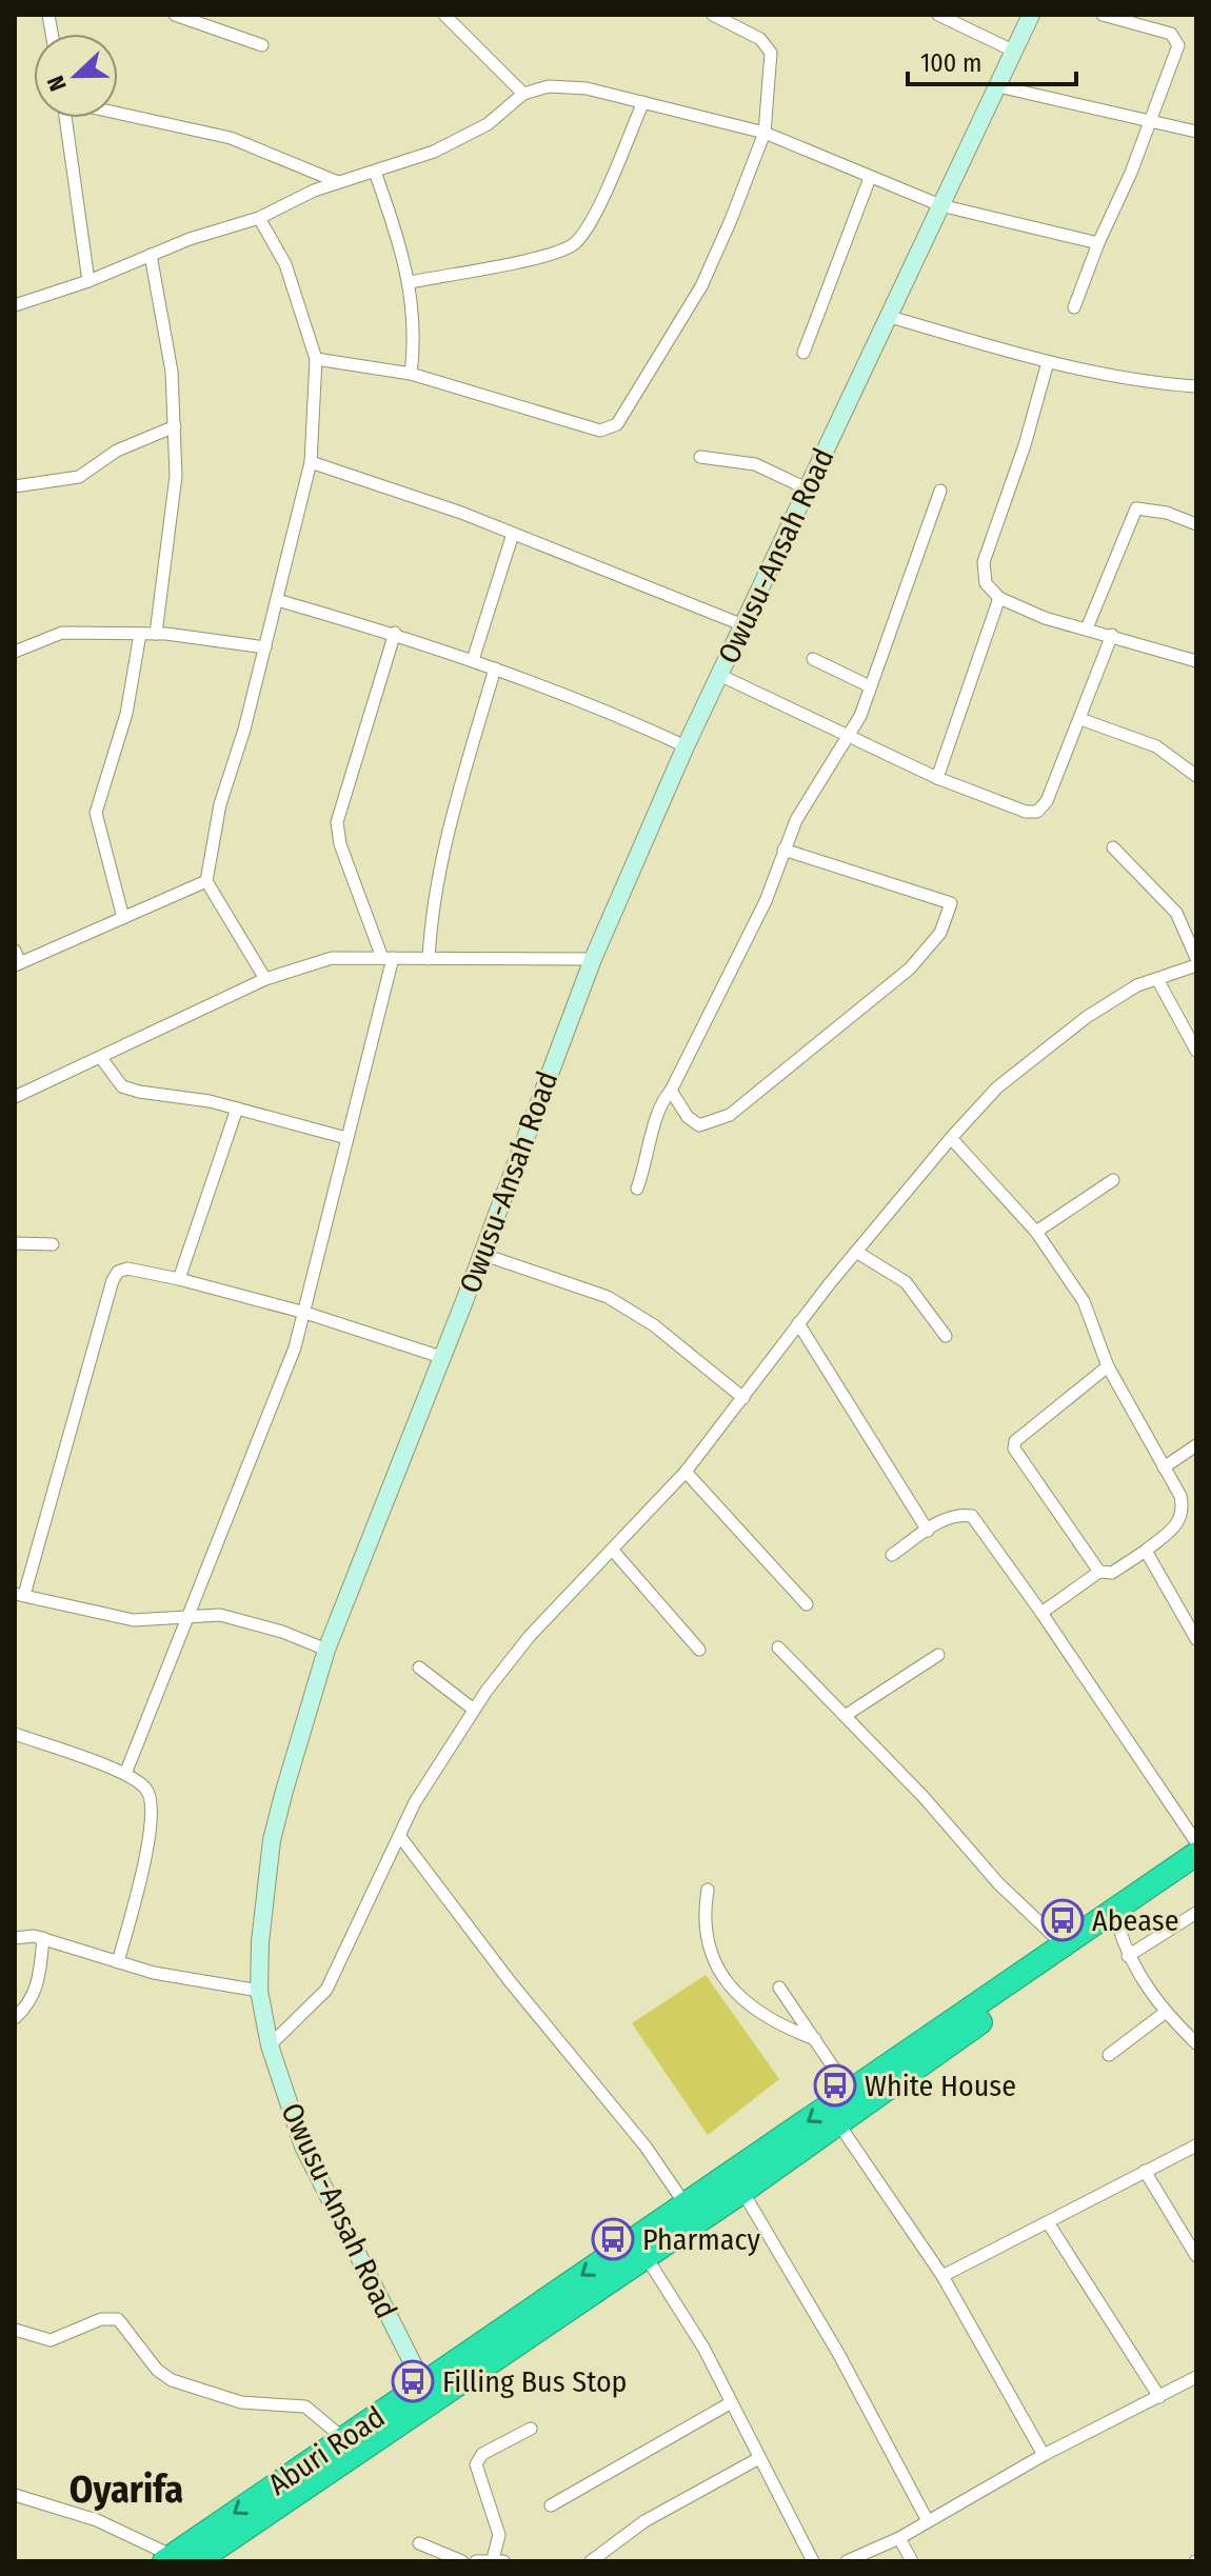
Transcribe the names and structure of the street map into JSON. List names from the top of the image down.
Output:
{
  "streets": {
    "highway": ["Aburi Road"],
    "street": ["Owusu-Ansah Road"]
  },
  "crossings": [
    ["Owusu-Ansah Road", "Aburi Road"]
  ],
  "districts": ["Oyarifa"],
  "places": {
    "bus stop": [
      "Abease",
      "White House",
      "Pharmacy",
      "Filling Bus Stop"
    ]
  },
  "scale_bar": "100 m",
  "north": "left"
}
